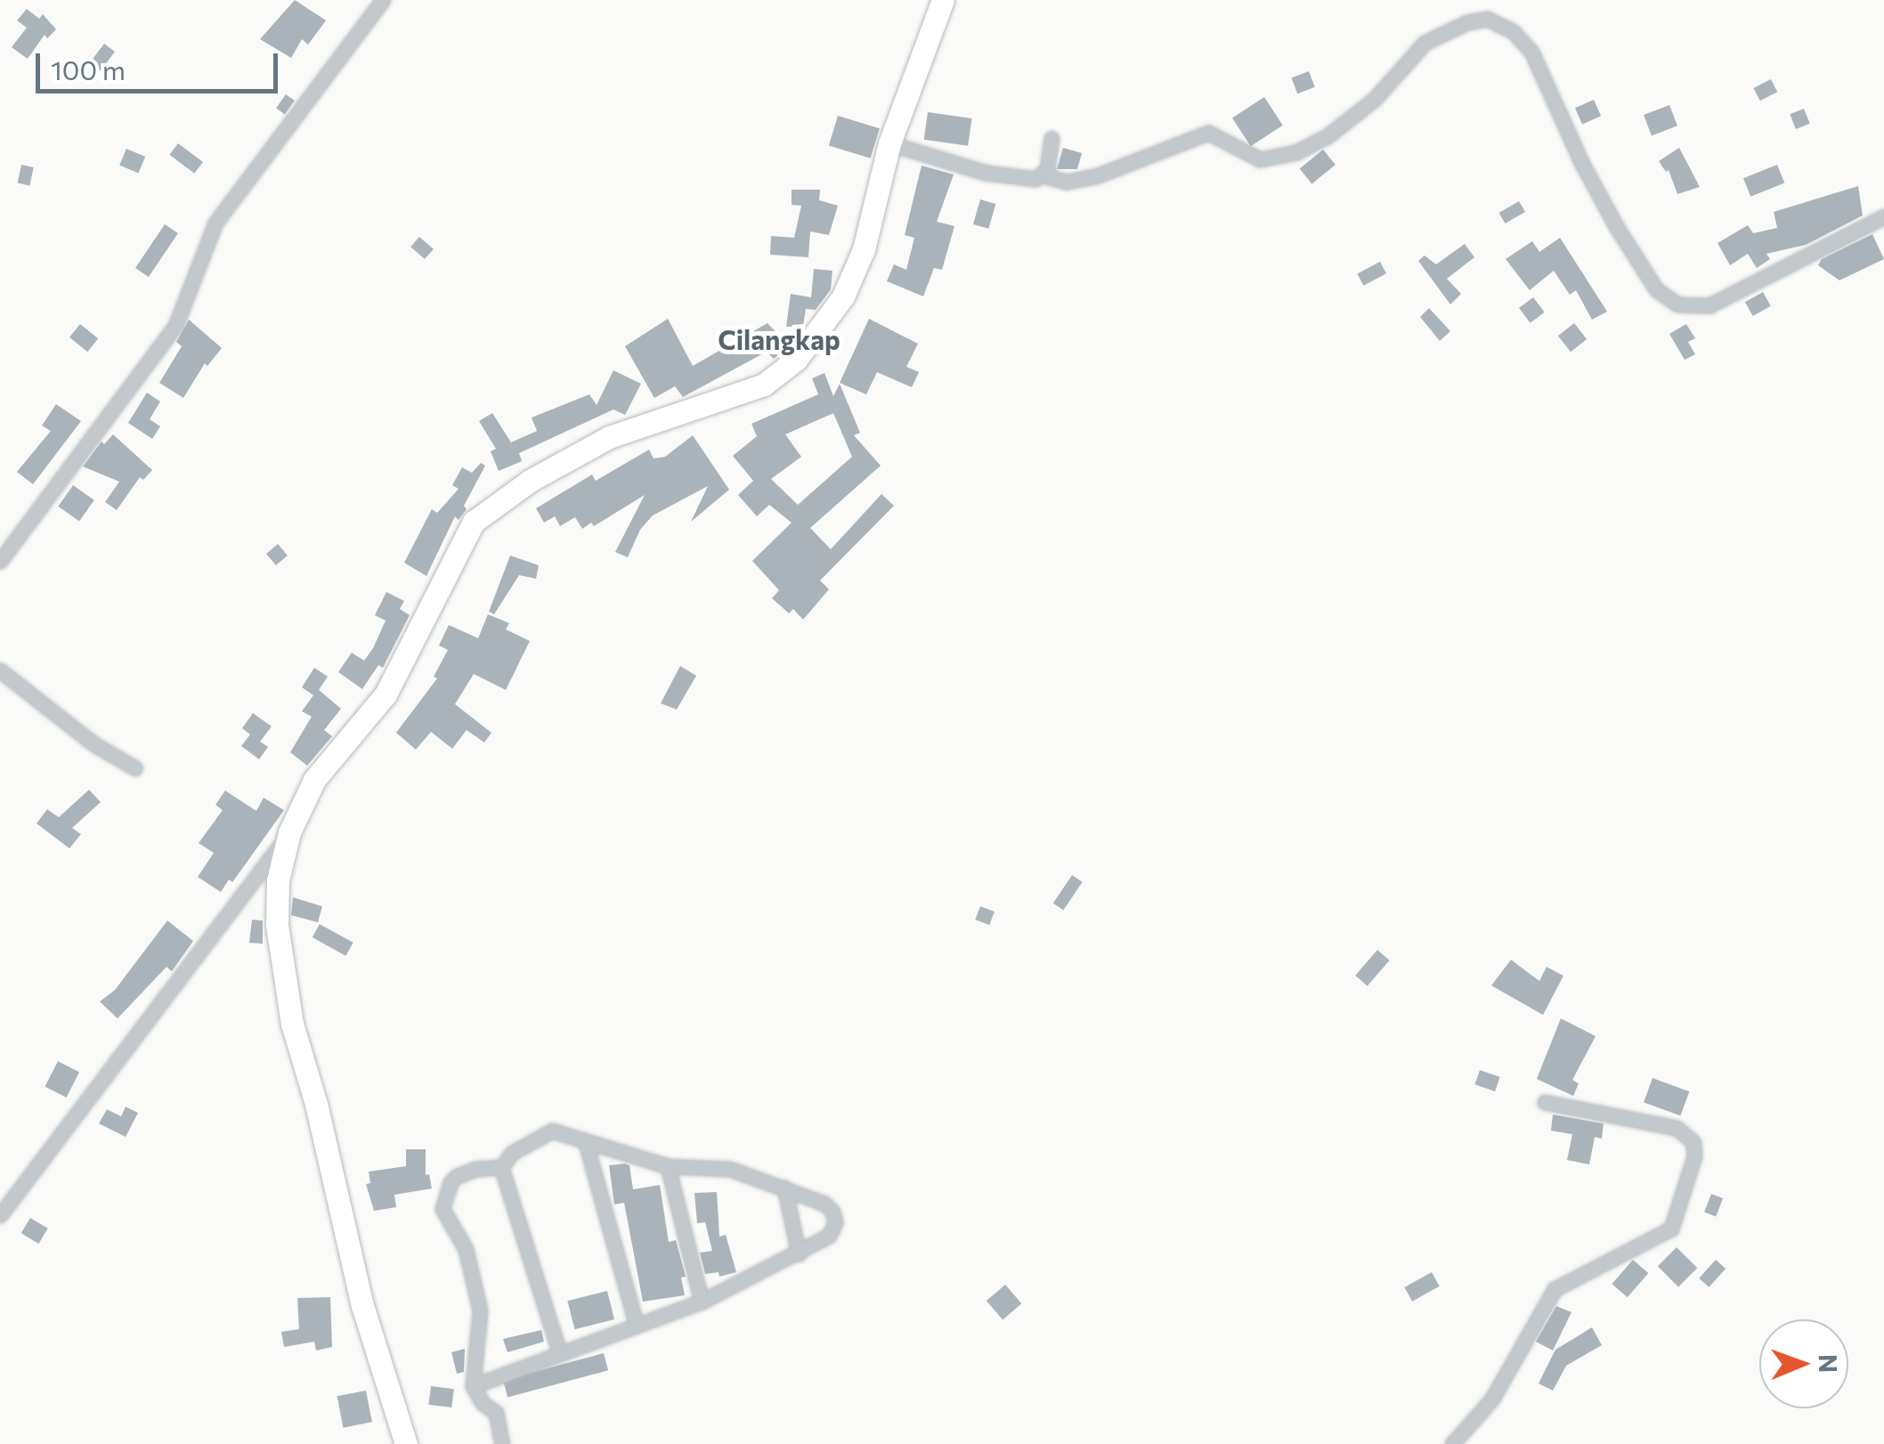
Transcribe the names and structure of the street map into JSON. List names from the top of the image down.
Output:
{
  "districts": ["Cilangkap"],
  "scale_bar": "100 m",
  "north": "right"
}
